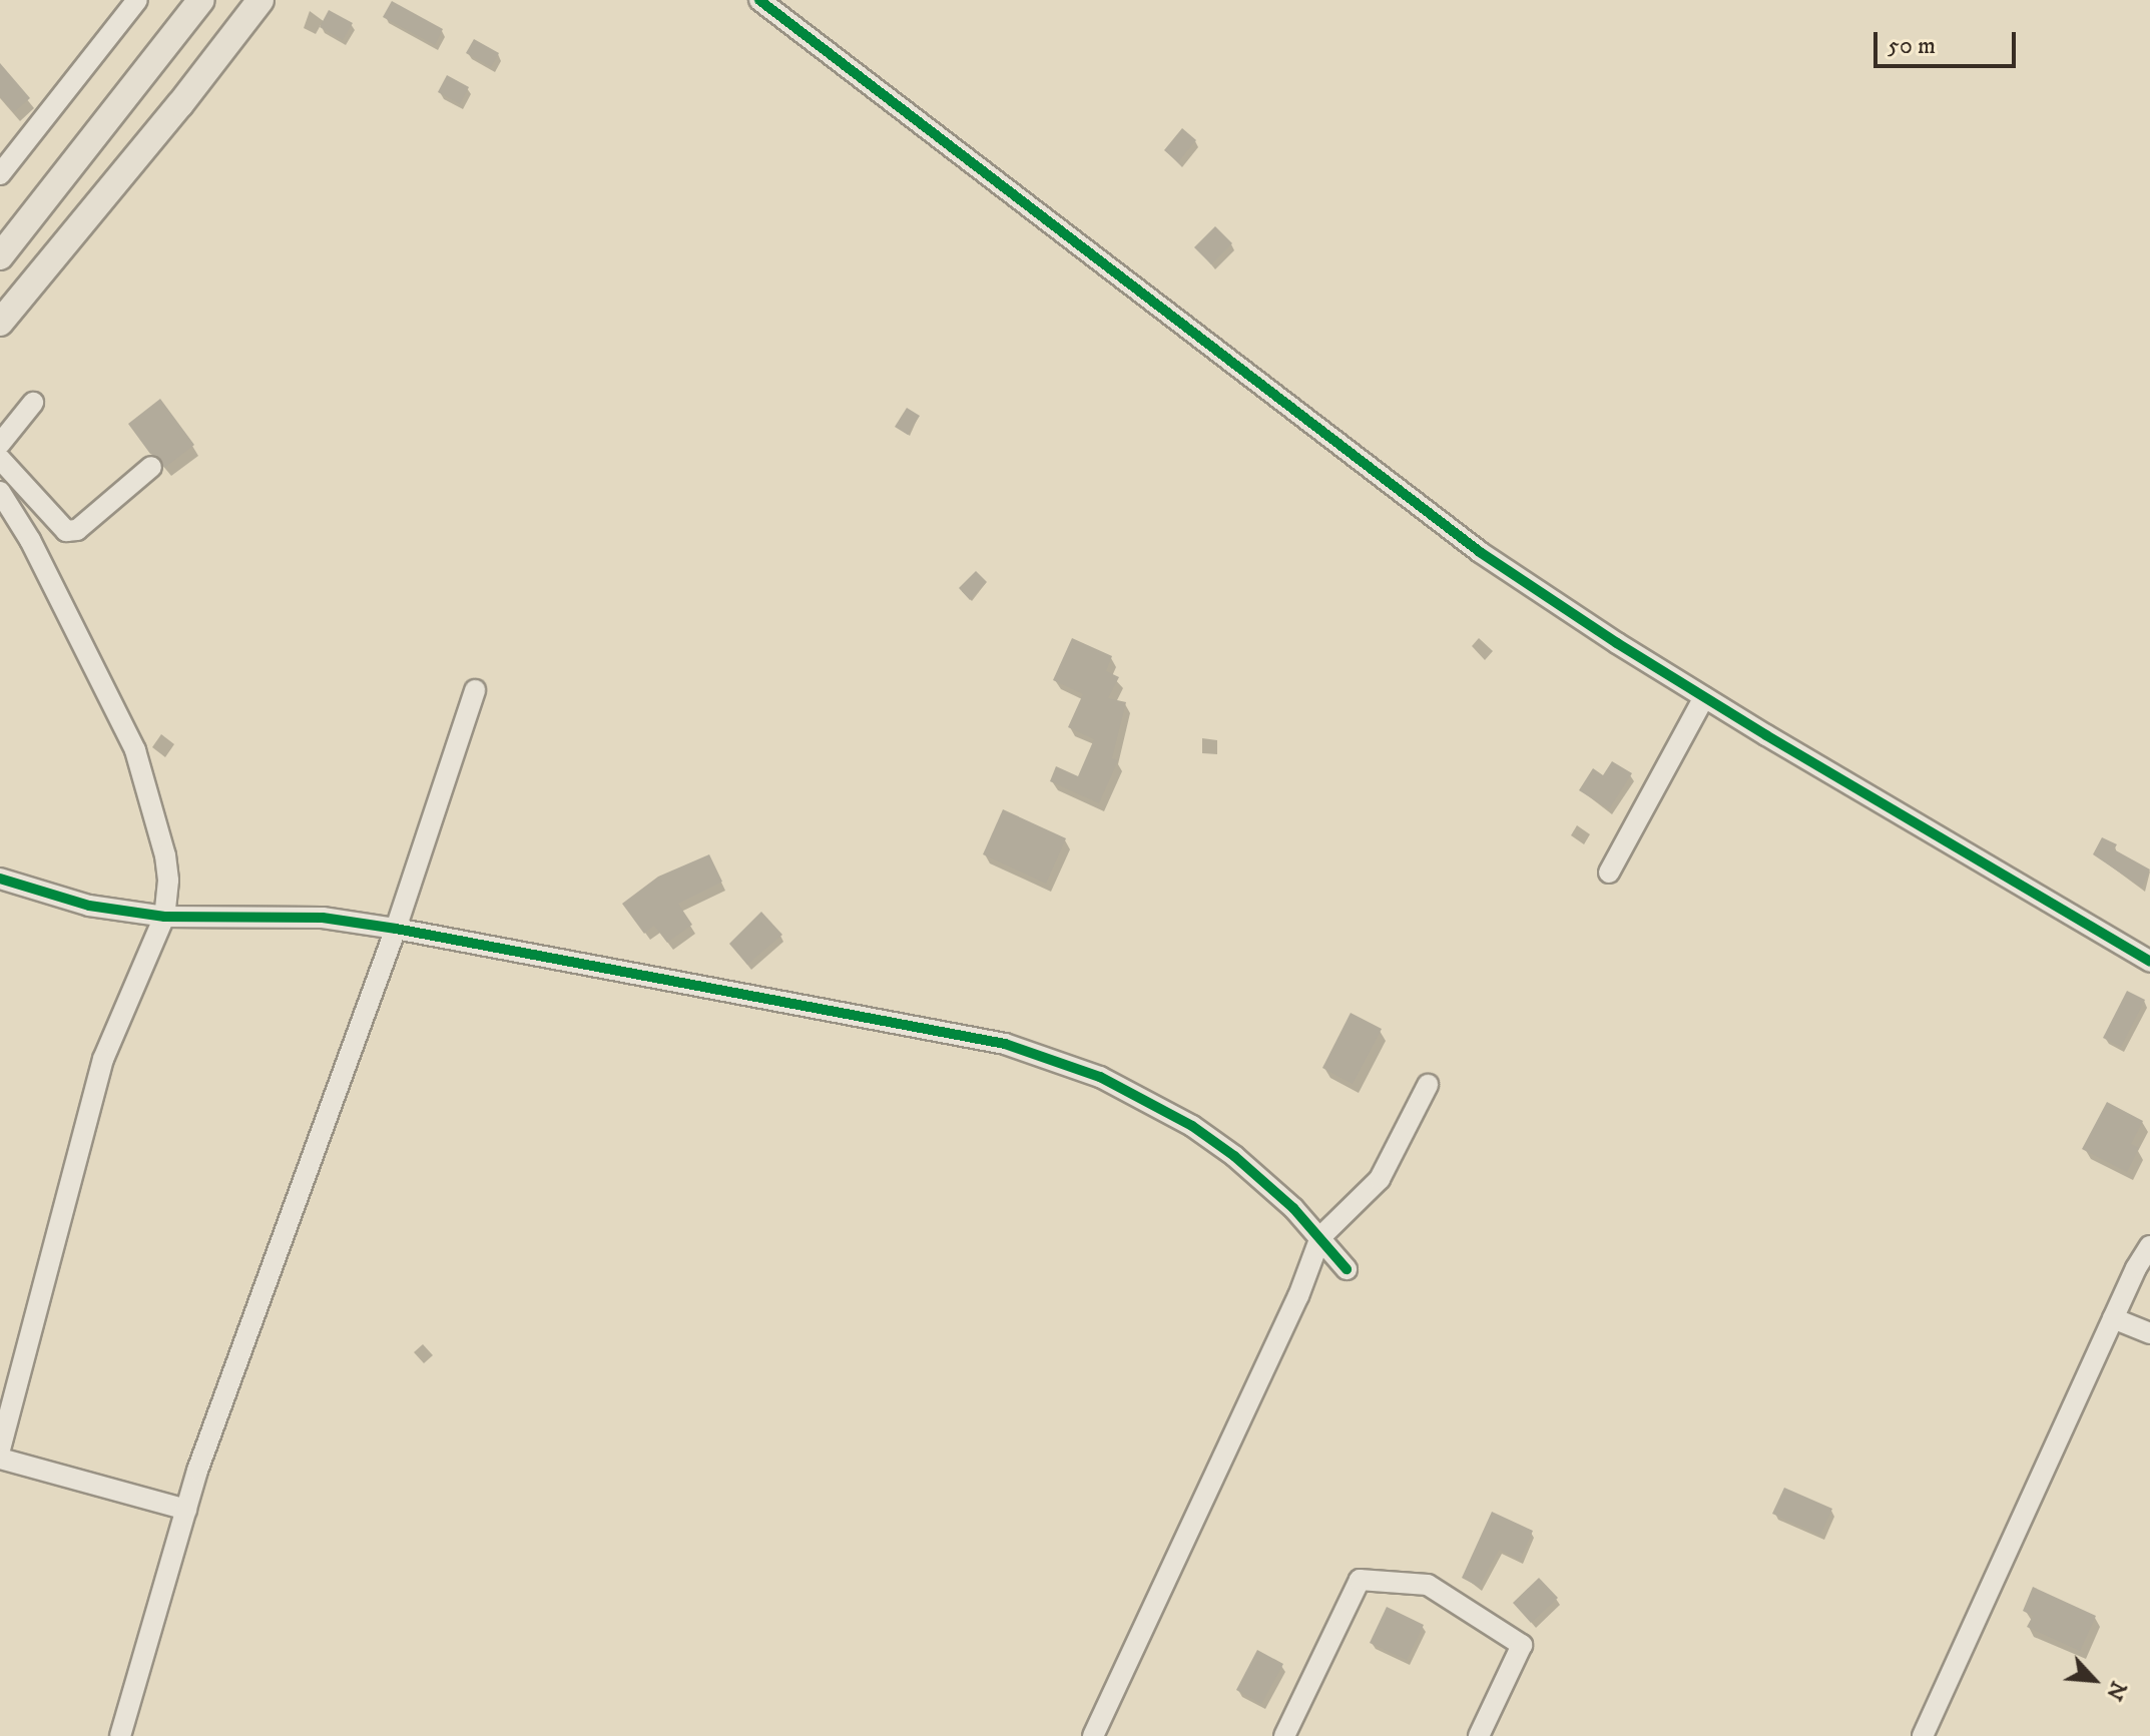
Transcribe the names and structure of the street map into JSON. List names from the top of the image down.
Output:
{
  "scale_bar": "50 m",
  "north": "bottom right"
}
